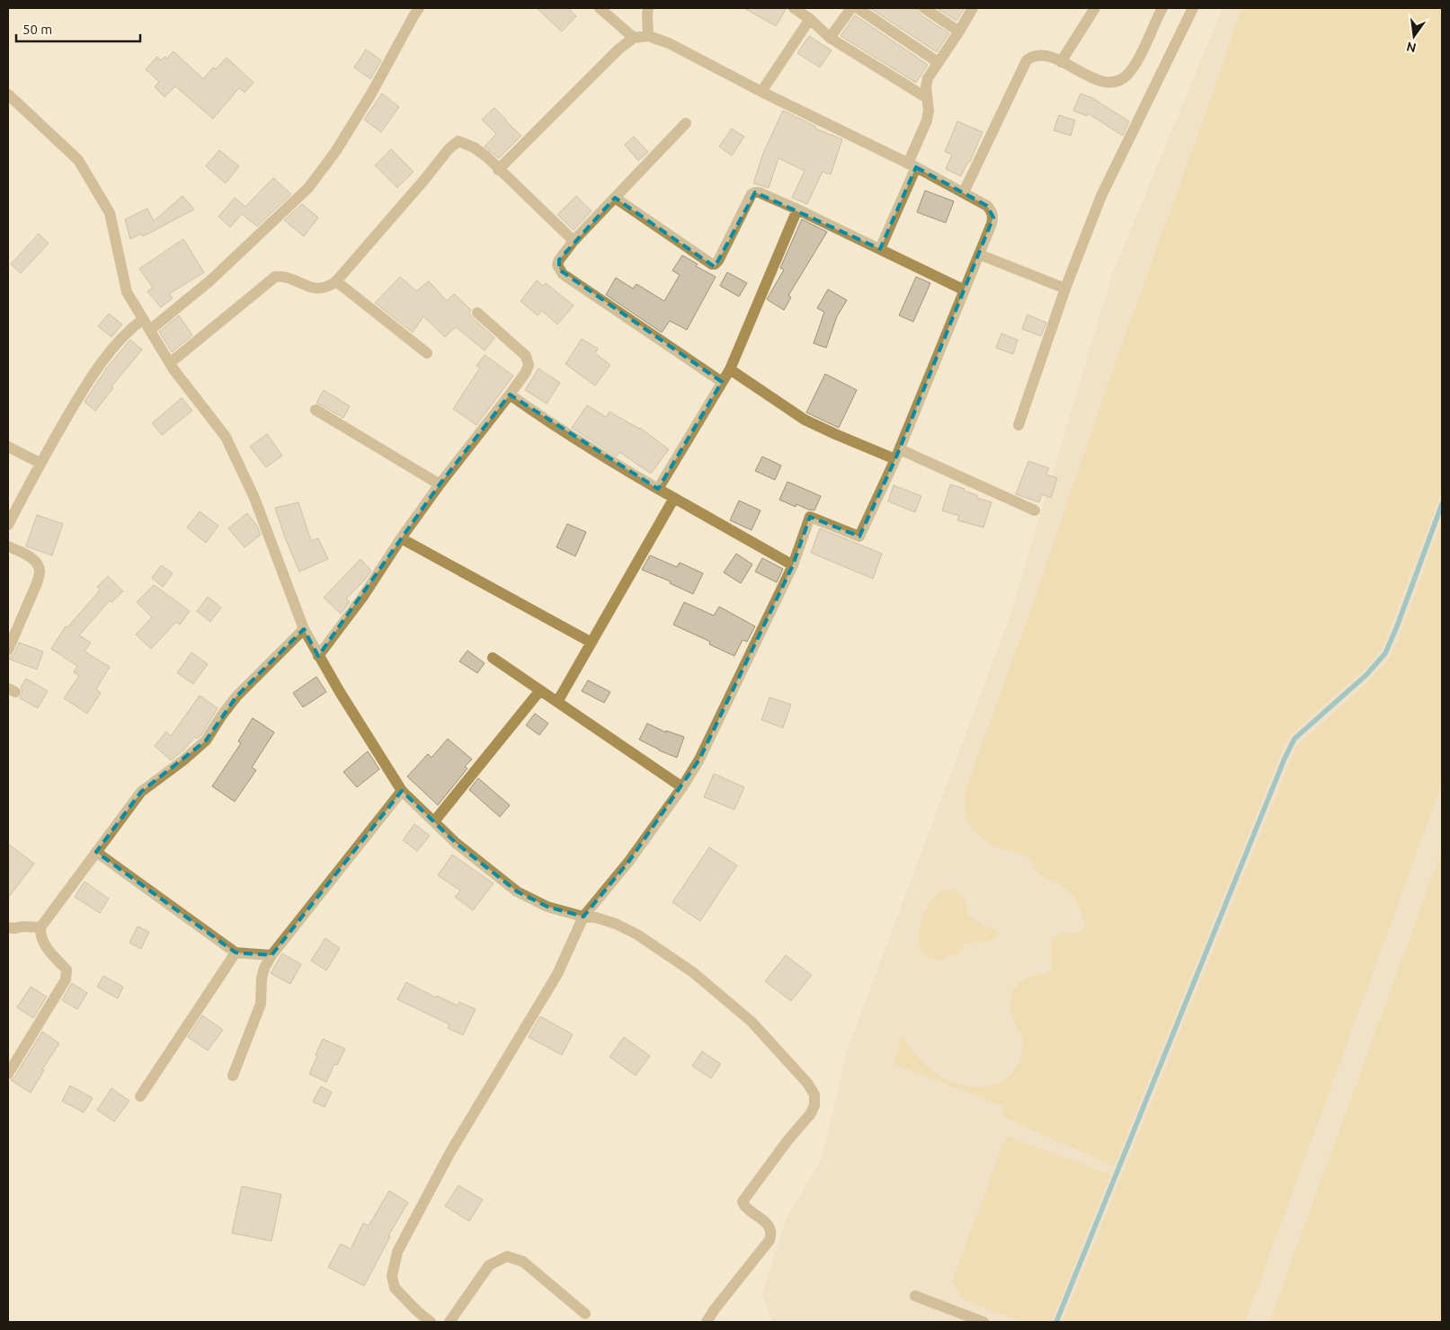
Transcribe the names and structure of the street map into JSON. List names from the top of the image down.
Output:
{
  "scale_bar": "50 m",
  "north": "bottom"
}
